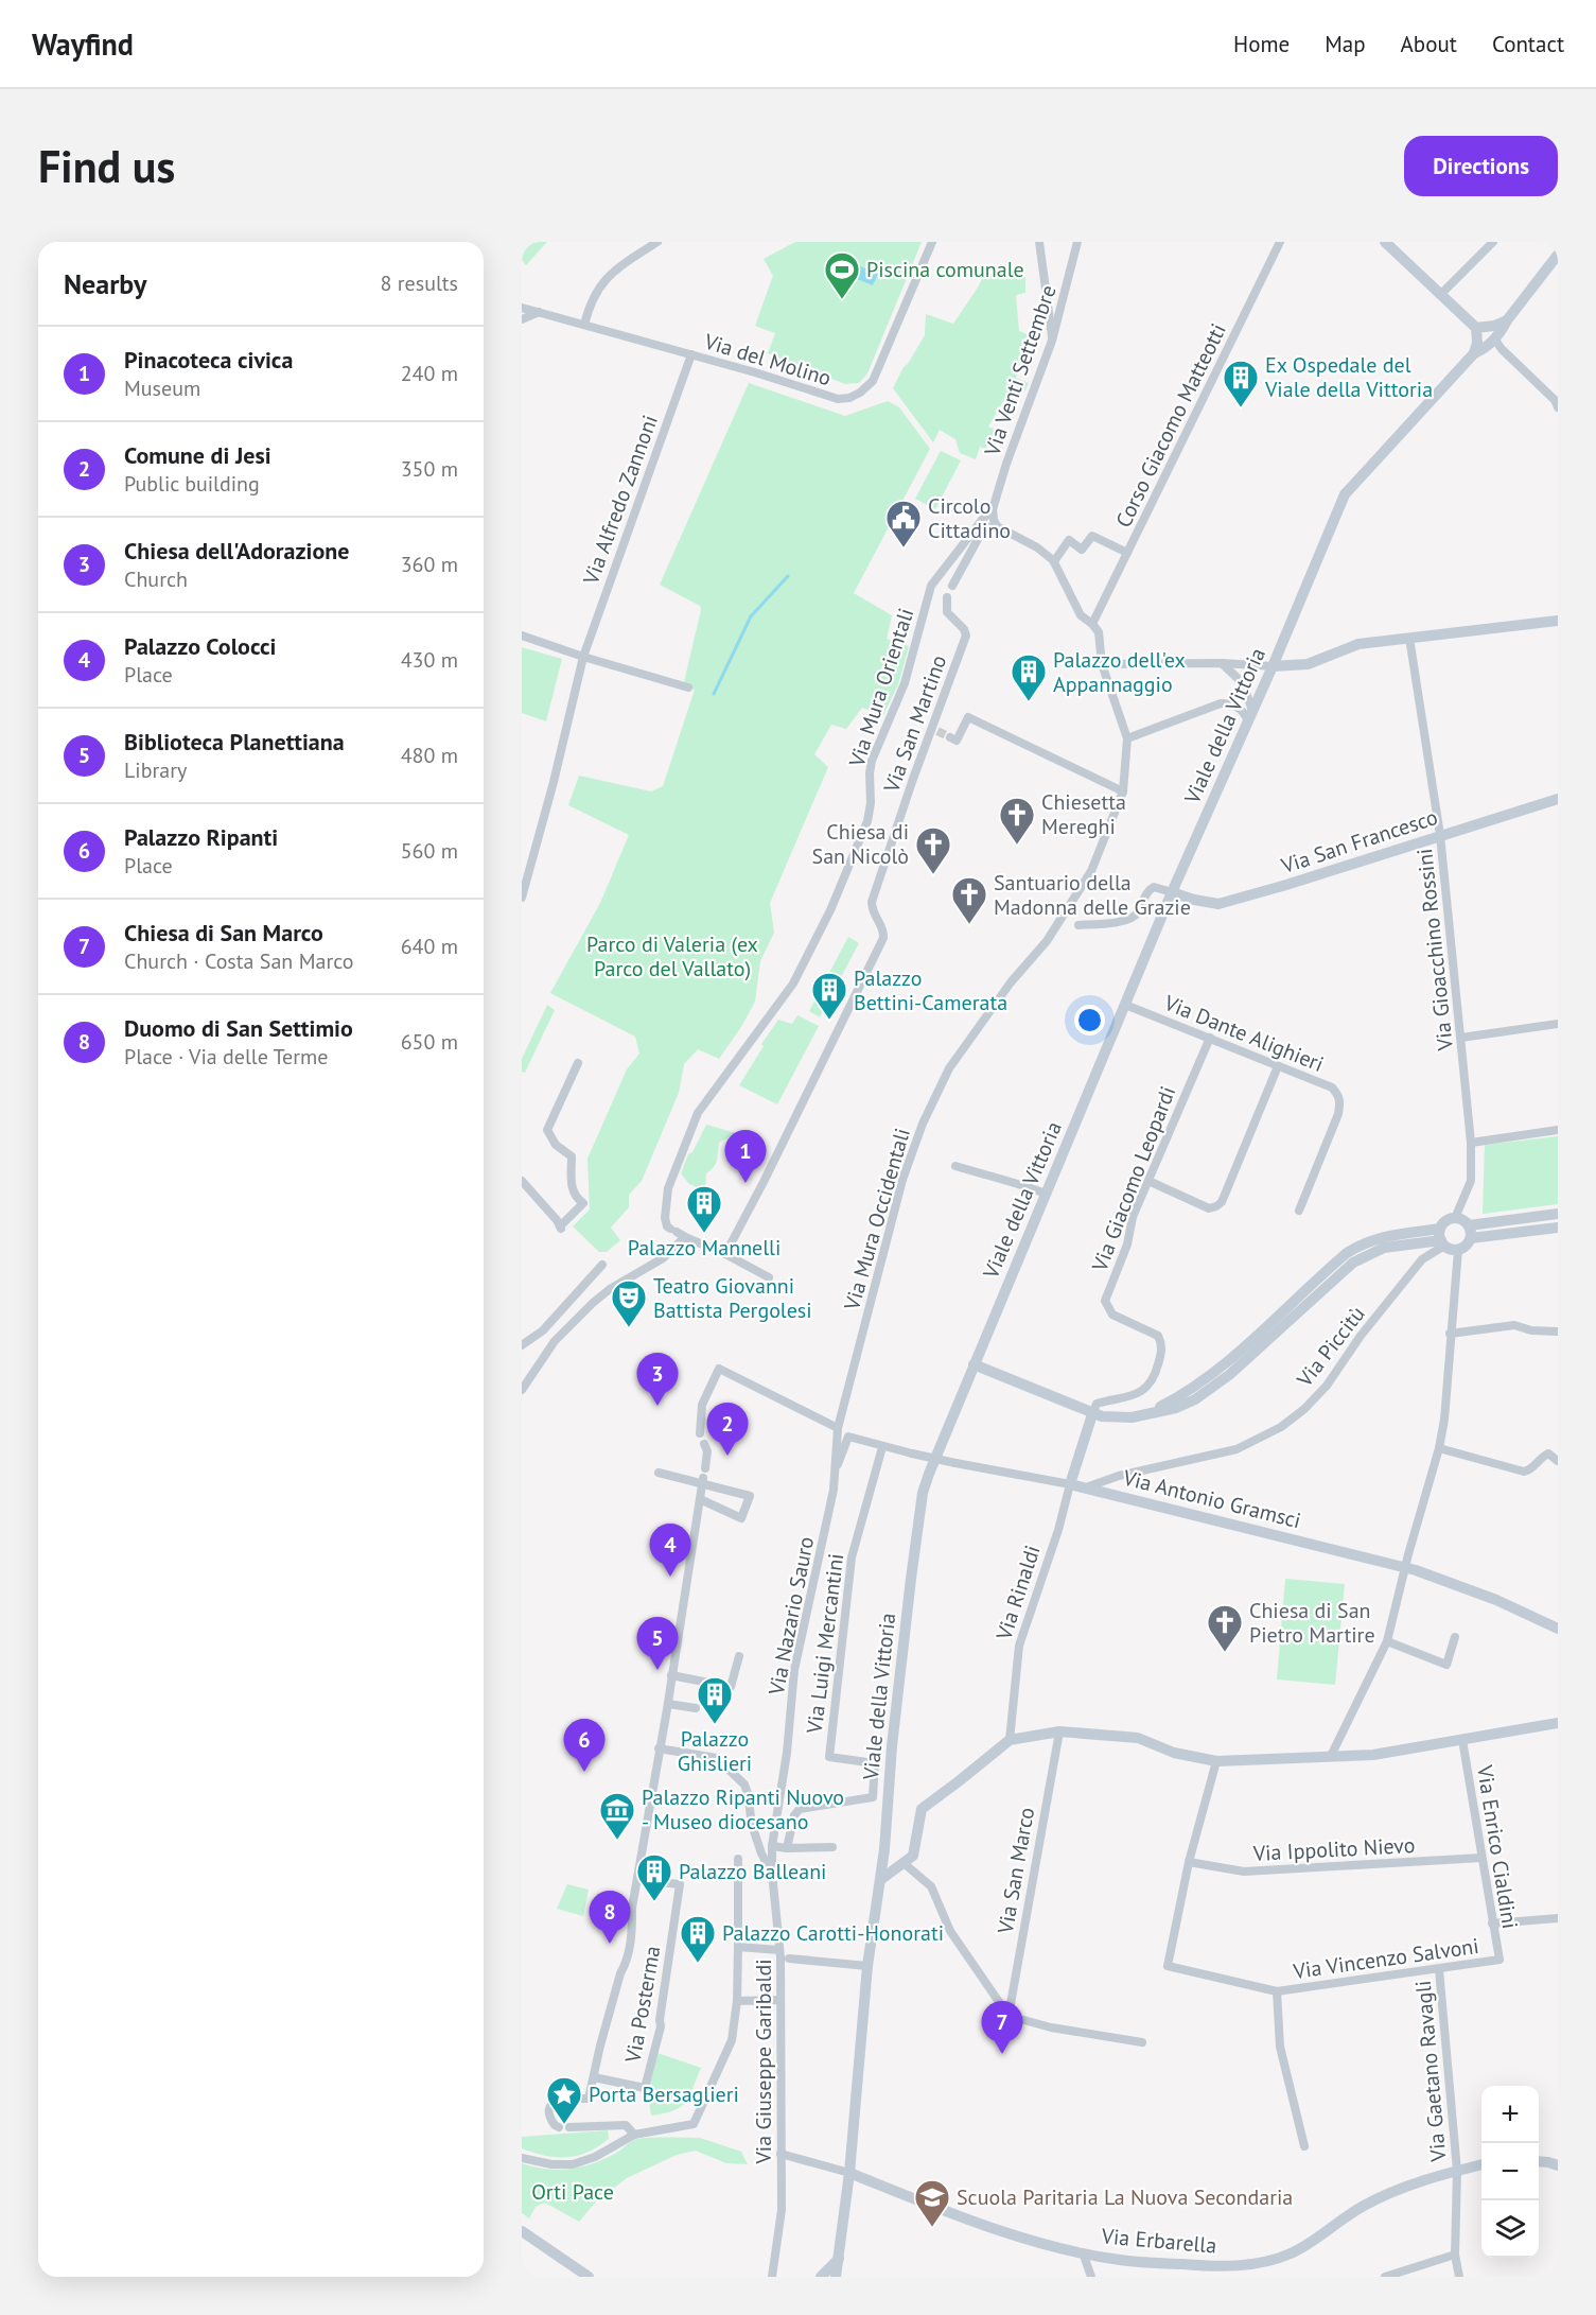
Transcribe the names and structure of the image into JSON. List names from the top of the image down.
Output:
{
  "streets": {
    "street": [
      "Via del Molino",
      "Via Venti Settembre",
      "Corso Giacomo Matteotti",
      "Via Alfredo Zannoni",
      "Via Mura Orientali",
      "Via San Martino",
      "Viale della Vittoria",
      "Via San Francesco",
      "Via Gioacchino Rossini",
      "Via Dante Alighieri",
      "Via Giacomo Leopardi",
      "Via Mura Occidentali",
      "Via Piccitù",
      "Via Antonio Gramsci",
      "Via Rinaldi",
      "Via Nazario Sauro",
      "Via Luigi Mercantini",
      "Via Enrico Cialdini",
      "Via Ippolito Nievo",
      "Via San Marco",
      "Via Vincenzo Salvoni",
      "Via Posterma",
      "Via Giuseppe Garibaldi",
      "Via Gaetano Ravagli",
      "Via Erbarella"
    ]
  },
  "crossings": [
    ["Via del Molino", "Via Alfredo Zannoni"],
    ["Via Venti Settembre", "Via Mura Orientali"],
    ["Corso Giacomo Matteotti", "Via Mura Occidentali"],
    ["Viale della Vittoria", "Via San Francesco"],
    ["Viale della Vittoria", "Via Dante Alighieri"],
    ["Viale della Vittoria", "Via Erbarella"],
    ["Via San Francesco", "Via Gioacchino Rossini"],
    ["Via Gioacchino Rossini", "Via Piccitù"],
    ["Via Dante Alighieri", "Via Giacomo Leopardi"],
    ["Via Giacomo Leopardi", "Via Rinaldi"],
    ["Via Mura Occidentali", "Via Nazario Sauro"],
    ["Via Piccitù", "Via Antonio Gramsci"],
    ["Via Antonio Gramsci", "Via Rinaldi"],
    ["Via Antonio Gramsci", "Via Nazario Sauro"],
    ["Via Antonio Gramsci", "Via Luigi Mercantini"],
    ["Via Nazario Sauro", "Via Giuseppe Garibaldi"],
    ["Via Enrico Cialdini", "Via Ippolito Nievo"],
    ["Via Enrico Cialdini", "Via Vincenzo Salvoni"],
    ["Via Ippolito Nievo", "Via Vincenzo Salvoni"],
    ["Via Vincenzo Salvoni", "Via Gaetano Ravagli"],
    ["Via Gaetano Ravagli", "Via Erbarella"]
  ],
  "parks": ["Parco di Valeria (ex Parco del Vallato)", "Orti Pace"],
  "places": {
    "sports": ["Piscina comunale"],
    "building": [
      "Ex Ospedale del Viale della Vittoria",
      "Palazzo dell'ex Appannaggio",
      "Palazzo Bettini-Camerata",
      "Palazzo Mannelli",
      "Palazzo Ghislieri",
      "Palazzo Balleani",
      "Palazzo Carotti-Honorati"
    ],
    "public building": ["Circolo Cittadino"],
    "church": [
      "Chiesetta Mereghi",
      "Chiesa di San Nicolò",
      "Santuario della Madonna delle Grazie",
      "Chiesa di San Pietro Martire"
    ],
    "theatre": ["Teatro Giovanni Battista Pergolesi"],
    "museum": ["Palazzo Ripanti Nuovo - Museo diocesano"],
    "place": ["Porta Bersaglieri"],
    "school or university": ["Scuola Paritaria La Nuova Secondaria"]
  },
  "page": {
    "header": "Wayfind",
    "nav": [
      "Home",
      "Map",
      "About",
      "Contact"
    ],
    "buttons": "Directions",
    "title": "Find us",
    "heading": ["Nearby", "8 results"],
    "list": [
      {
        "mark": "1",
        "name": "Pinacoteca civica",
        "note": "Museum",
        "value": "240 m"
      },
      {
        "mark": "2",
        "name": "Comune di Jesi",
        "note": "Public building",
        "value": "350 m"
      },
      {
        "mark": "3",
        "name": "Chiesa dell'Adorazione",
        "note": "Church",
        "value": "360 m"
      },
      {
        "mark": "4",
        "name": "Palazzo Colocci",
        "note": "Place",
        "value": "430 m"
      },
      {
        "mark": "5",
        "name": "Biblioteca Planettiana",
        "note": "Library",
        "value": "480 m"
      },
      {
        "mark": "6",
        "name": "Palazzo Ripanti",
        "note": "Place",
        "value": "560 m"
      },
      {
        "mark": "7",
        "name": "Chiesa di San Marco",
        "note": "Church · Costa San Marco",
        "value": "640 m"
      },
      {
        "mark": "8",
        "name": "Duomo di San Settimio",
        "note": "Place · Via delle Terme",
        "value": "650 m"
      }
    ],
    "pins": [
      "1",
      "3",
      "2",
      "4",
      "5",
      "6",
      "8",
      "7"
    ],
    "map_buttons": ["+", "−"]
  }
}
